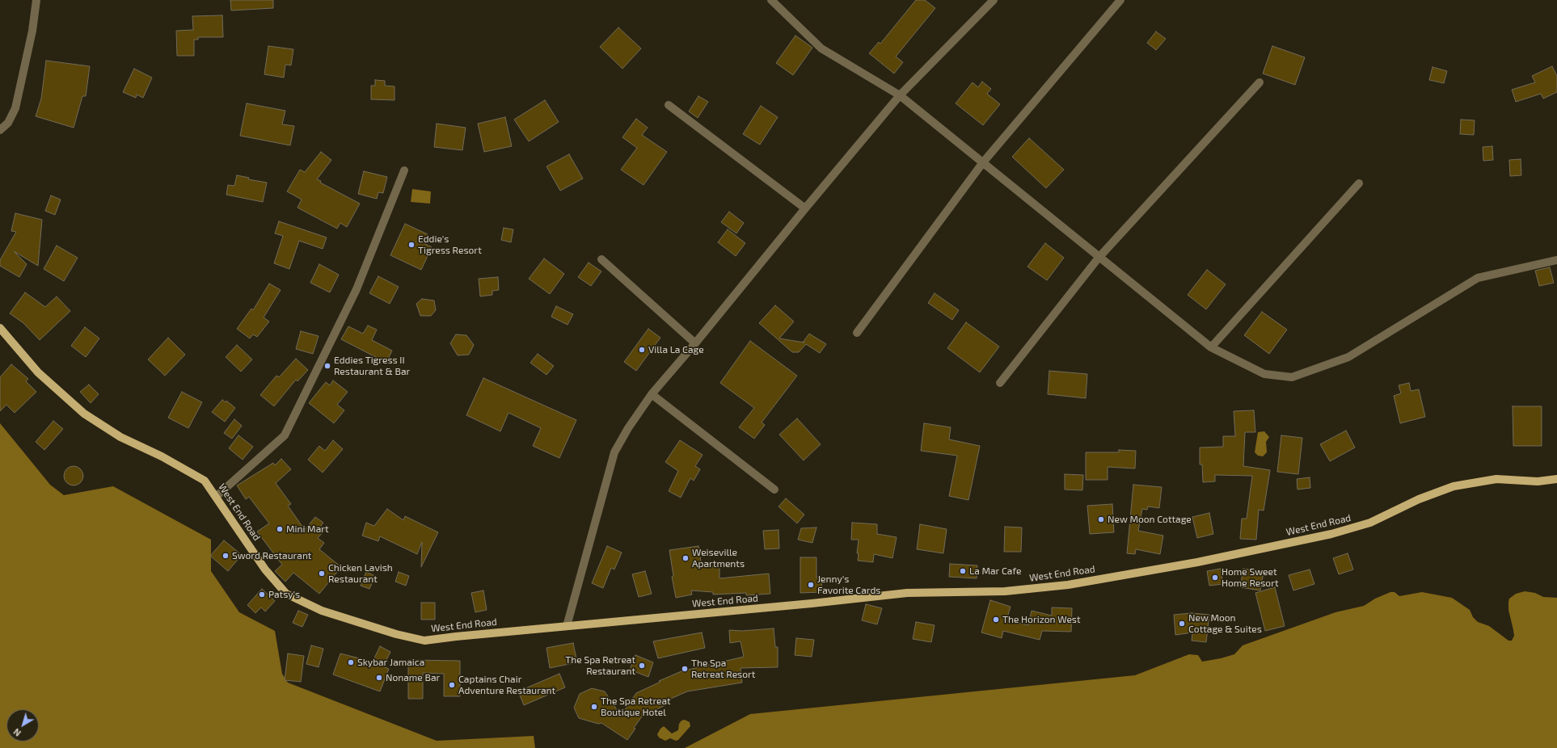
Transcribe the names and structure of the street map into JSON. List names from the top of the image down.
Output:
{
  "streets": {
    "main road": ["West End Road"]
  },
  "places": [
    "Eddie's Tigress Resort",
    "Villa La Cage",
    "Eddies Tigress II Restaurant & Bar",
    "New Moon Cottage",
    "Mini Mart",
    "Sword Restaurant",
    "Weiseville Apartments",
    "La Mar Cafe",
    "Chicken Lavish Restaurant",
    "Home Sweet Home Resort",
    "Jenny's Favorite Cards",
    "Patsy's",
    "The Horizon West",
    "New Moon Cottage & Suites",
    "Skybar Jamaica",
    "The Spa Retreat Restaurant",
    "The Spa Retreat Resort",
    "Noname Bar",
    "Captains Chair Adventure Restaurant",
    "The Spa Retreat Boutique Hotel"
  ],
  "north": "bottom left"
}
